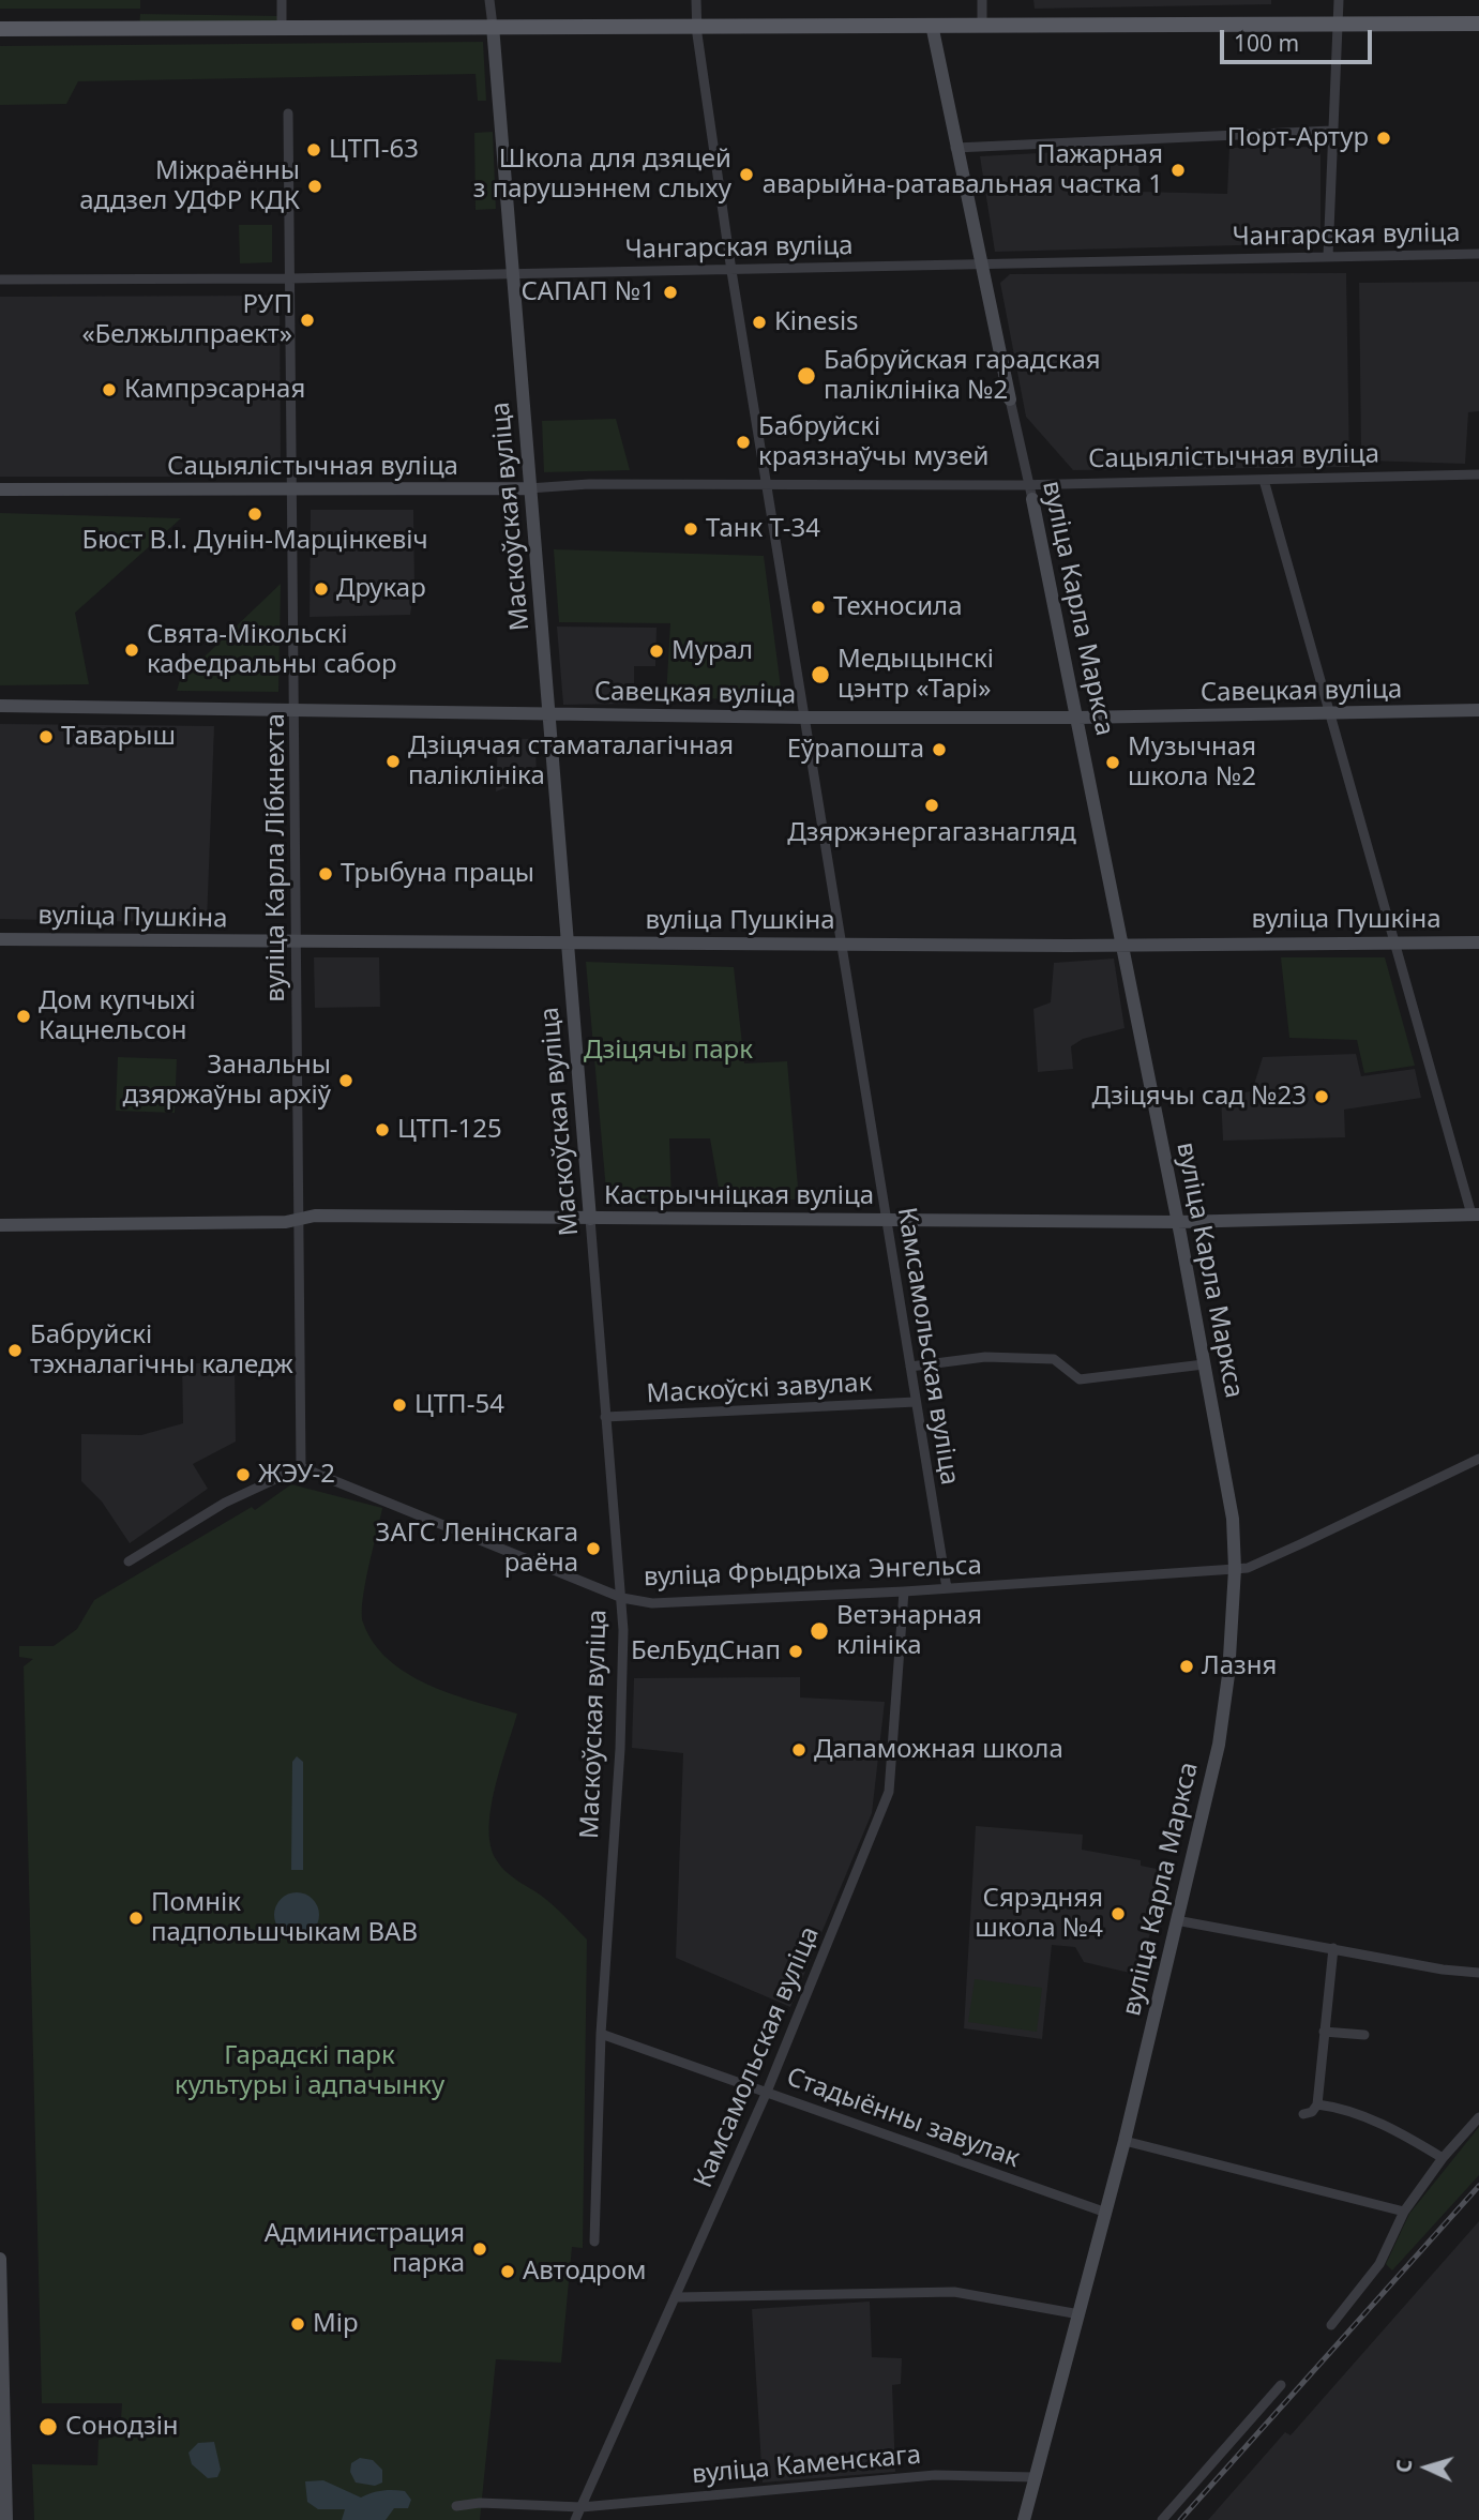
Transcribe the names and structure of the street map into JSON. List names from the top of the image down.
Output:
{
  "streets": {
    "main road": [
      "Сацыялістычная вуліца",
      "Маскоўская вуліца",
      "вуліца Карла Маркса",
      "Савецкая вуліца",
      "вуліца Пушкіна",
      "Кастрычніцкая вуліца"
    ],
    "street": [
      "Чангарская вуліца",
      "вуліца Карла Лібкнехта",
      "Камсамольская вуліца",
      "Маскоўскі завулак",
      "вуліца Фрыдрыха Энгельса",
      "Стадыённы завулак",
      "вуліца Каменскага"
    ]
  },
  "crossings": [
    ["Чангарская вуліца", "Маскоўская вуліца"],
    ["Чангарская вуліца", "вуліца Карла Маркса"],
    ["Чангарская вуліца", "вуліца Карла Лібкнехта"],
    ["Чангарская вуліца", "Камсамольская вуліца"],
    ["Сацыялістычная вуліца", "Маскоўская вуліца"],
    ["Сацыялістычная вуліца", "вуліца Карла Маркса"],
    ["Сацыялістычная вуліца", "вуліца Карла Лібкнехта"],
    ["Сацыялістычная вуліца", "Камсамольская вуліца"],
    ["Маскоўская вуліца", "Савецкая вуліца"],
    ["Маскоўская вуліца", "вуліца Пушкіна"],
    ["Маскоўская вуліца", "Кастрычніцкая вуліца"],
    ["Маскоўская вуліца", "Маскоўскі завулак"],
    ["Маскоўская вуліца", "вуліца Фрыдрыха Энгельса"],
    ["Маскоўская вуліца", "Стадыённы завулак"],
    ["вуліца Карла Маркса", "Савецкая вуліца"],
    ["вуліца Карла Маркса", "вуліца Пушкіна"],
    ["вуліца Карла Маркса", "Кастрычніцкая вуліца"],
    ["вуліца Карла Маркса", "Маскоўскі завулак"],
    ["вуліца Карла Маркса", "вуліца Фрыдрыха Энгельса"],
    ["вуліца Карла Маркса", "Стадыённы завулак"],
    ["вуліца Карла Маркса", "вуліца Каменскага"],
    ["Савецкая вуліца", "вуліца Карла Лібкнехта"],
    ["Савецкая вуліца", "Камсамольская вуліца"],
    ["вуліца Карла Лібкнехта", "вуліца Пушкіна"],
    ["вуліца Карла Лібкнехта", "Кастрычніцкая вуліца"],
    ["вуліца Карла Лібкнехта", "вуліца Фрыдрыха Энгельса"],
    ["вуліца Пушкіна", "Камсамольская вуліца"],
    ["Кастрычніцкая вуліца", "Камсамольская вуліца"],
    ["Камсамольская вуліца", "Маскоўскі завулак"],
    ["Камсамольская вуліца", "вуліца Фрыдрыха Энгельса"],
    ["Камсамольская вуліца", "Стадыённы завулак"],
    ["Камсамольская вуліца", "вуліца Каменскага"]
  ],
  "parks": ["Дзіцячы парк", "Гарадскі парк культуры і адпачынку"],
  "places": [
    "Порт-Артур",
    "ЦТП-63",
    "Пажарная аварыйна-ратавальная частка 1",
    "Школа для дзяцей з парушэннем слыху",
    "Міжраённы аддзел УДФР КДК",
    "САПАП №1",
    "РУП «Белжылпраект»",
    "Kinesis",
    "Бабруйская гарадская паліклініка №2",
    "Кампрэсарная",
    "Бабруйскі краязнаўчы музей",
    "Бюст В.І. Дунін-Марцінкевіч",
    "Танк Т-34",
    "Друкар",
    "Техносила",
    "Свята-Мікольскі кафедральны сабор",
    "Мурал",
    "Медыцынскі цэнтр «Тарі»",
    "Таварыш",
    "Еўрапошта",
    "Дзіцячая стаматалагічная паліклініка",
    "Музычная школа №2",
    "Дзяржэнергагазнагляд",
    "Трыбуна працы",
    "Дом купчыхі Кацнельсон",
    "Занальны дзяржаўны архіў",
    "Дзіцячы сад №23",
    "ЦТП-125",
    "Бабруйскі тэхналагічны каледж",
    "ЦТП-54",
    "ЖЭУ-2",
    "ЗАГС Ленінскага раёна",
    "Ветэнарная клініка",
    "БелБудСнап",
    "Лазня",
    "Дапаможная школа",
    "Сярэдняя школа №4",
    "Помнік падпольшчыкам ВАВ",
    "Администрация парка",
    "Автодром",
    "Мір",
    "Сонодзін"
  ],
  "scale_bar": "100 m",
  "north": "left"
}
